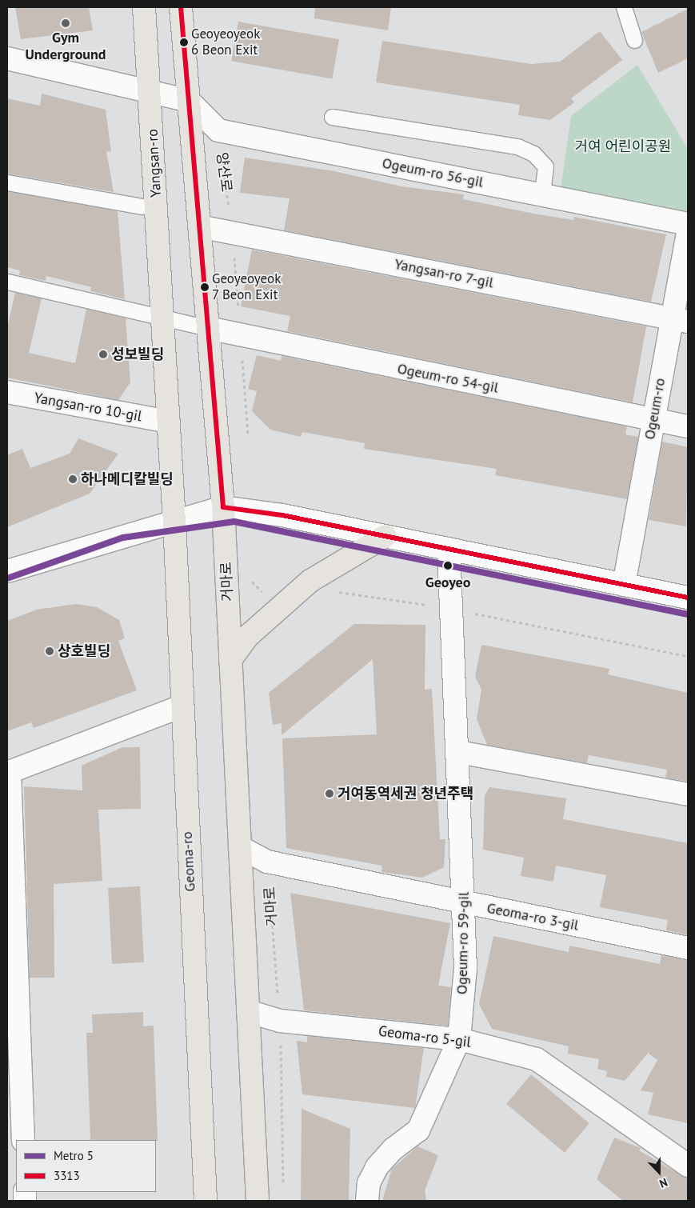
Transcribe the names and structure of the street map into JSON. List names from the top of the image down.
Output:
{
  "streets": {
    "main road": ["Yangsan-ro", "거마로", "Geoma-ro"],
    "street": [
      "Ogeum-ro 56-gil",
      "Yangsan-ro 7-gil",
      "Ogeum-ro 54-gil",
      "Yangsan-ro 10-gil",
      "Ogeum-ro",
      "Geoma-ro 3-gil",
      "Ogeum-ro 59-gil",
      "Geoma-ro 5-gil"
    ],
    "path": ["양산로"]
  },
  "crossings": [
    ["Yangsan-ro", "Yangsan-ro 10-gil"],
    ["Yangsan-ro", "Geoma-ro"],
    ["양산로", "Ogeum-ro 56-gil"],
    ["양산로", "Yangsan-ro 7-gil"],
    ["양산로", "Ogeum-ro 54-gil"],
    ["Yangsan-ro 7-gil", "Ogeum-ro"],
    ["Ogeum-ro 54-gil", "Ogeum-ro"],
    ["거마로", "Geoma-ro 3-gil"],
    ["거마로", "Geoma-ro 5-gil"],
    ["Geoma-ro 3-gil", "Ogeum-ro 59-gil"],
    ["Ogeum-ro 59-gil", "Geoma-ro 5-gil"]
  ],
  "parks": ["거여 어린이공원"],
  "places": [
    "Gym Underground",
    "Geoyeoyeok 6 Beon Exit",
    "Geoyeoyeok 7 Beon Exit",
    "성보빌딩",
    "하나메디칼빌딩",
    "Geoyeo",
    "상호빌딩",
    "거여동역세권 청년주택"
  ],
  "lines": ["transit line 3313", "metro line 5"],
  "legend": ["Metro 5", "3313"],
  "north": "bottom"
}
